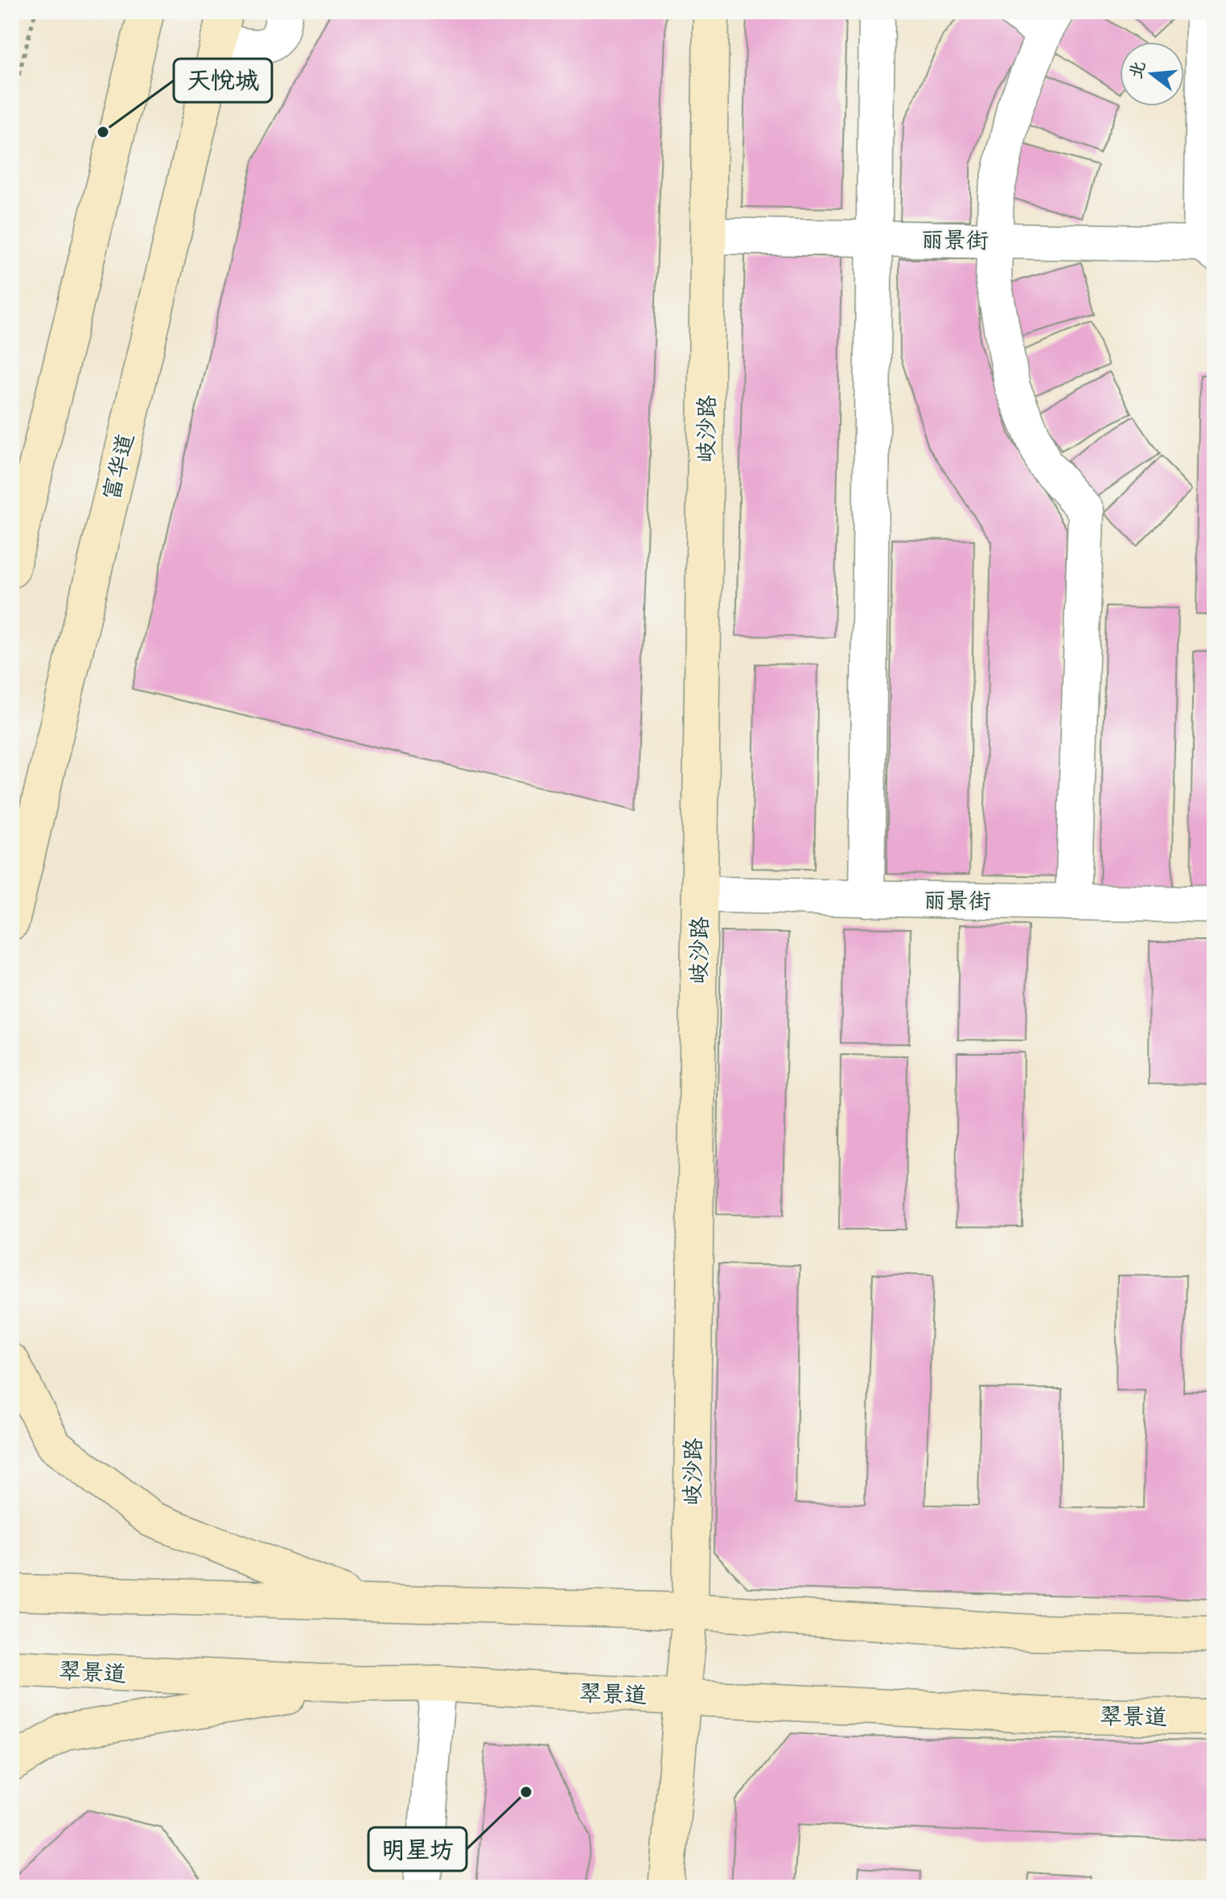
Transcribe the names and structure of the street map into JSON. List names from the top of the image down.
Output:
{
  "streets": {
    "main road": ["岐沙路", "富华道", "翠景道"],
    "street": ["丽景街"]
  },
  "crossings": [
    ["丽景街", "岐沙路"],
    ["岐沙路", "翠景道"]
  ],
  "places": ["天悦城", "明星坊"],
  "north": "left"
}
